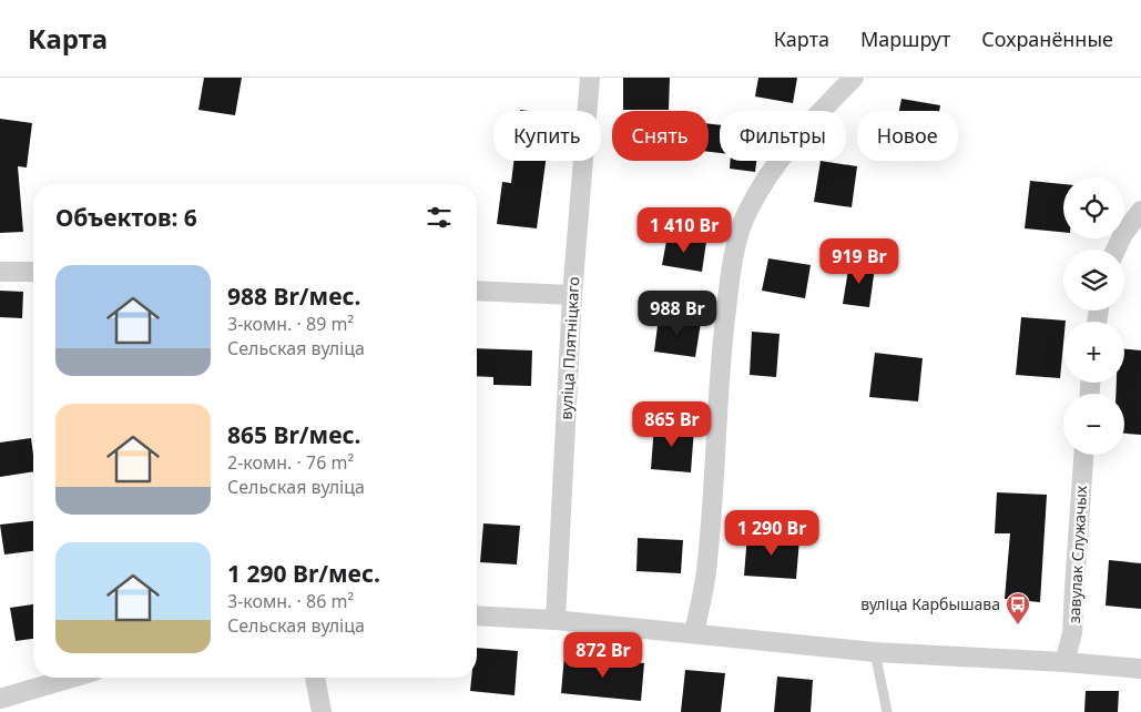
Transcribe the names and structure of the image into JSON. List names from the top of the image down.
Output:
{
  "streets": {
    "street": ["вуліца Плятніцкаго", "завулак Служачых"]
  },
  "places": {
    "bus stop": ["вуліца Карбышава"]
  },
  "page": {
    "header": "Карта",
    "nav": ["Карта", "Маршрут", "Сохранённые"],
    "chip": [
      "Купить",
      "Снять",
      "Фильтры",
      "Новое"
    ],
    "map_buttons": ["+", "−"],
    "heading": "Объектов: 6",
    "price": [
      "1 410 Br",
      "919 Br",
      "988 Br",
      "865 Br",
      "1 290 Br",
      "872 Br"
    ],
    "list": [
      {
        "name": "988 Br/мес.",
        "note": "3-комн. · 89 m² · Сельская вуліца"
      },
      {
        "name": "865 Br/мес.",
        "note": "2-комн. · 76 m² · Сельская вуліца"
      },
      {
        "name": "1 290 Br/мес.",
        "note": "3-комн. · 86 m² · Сельская вуліца"
      }
    ]
  }
}
